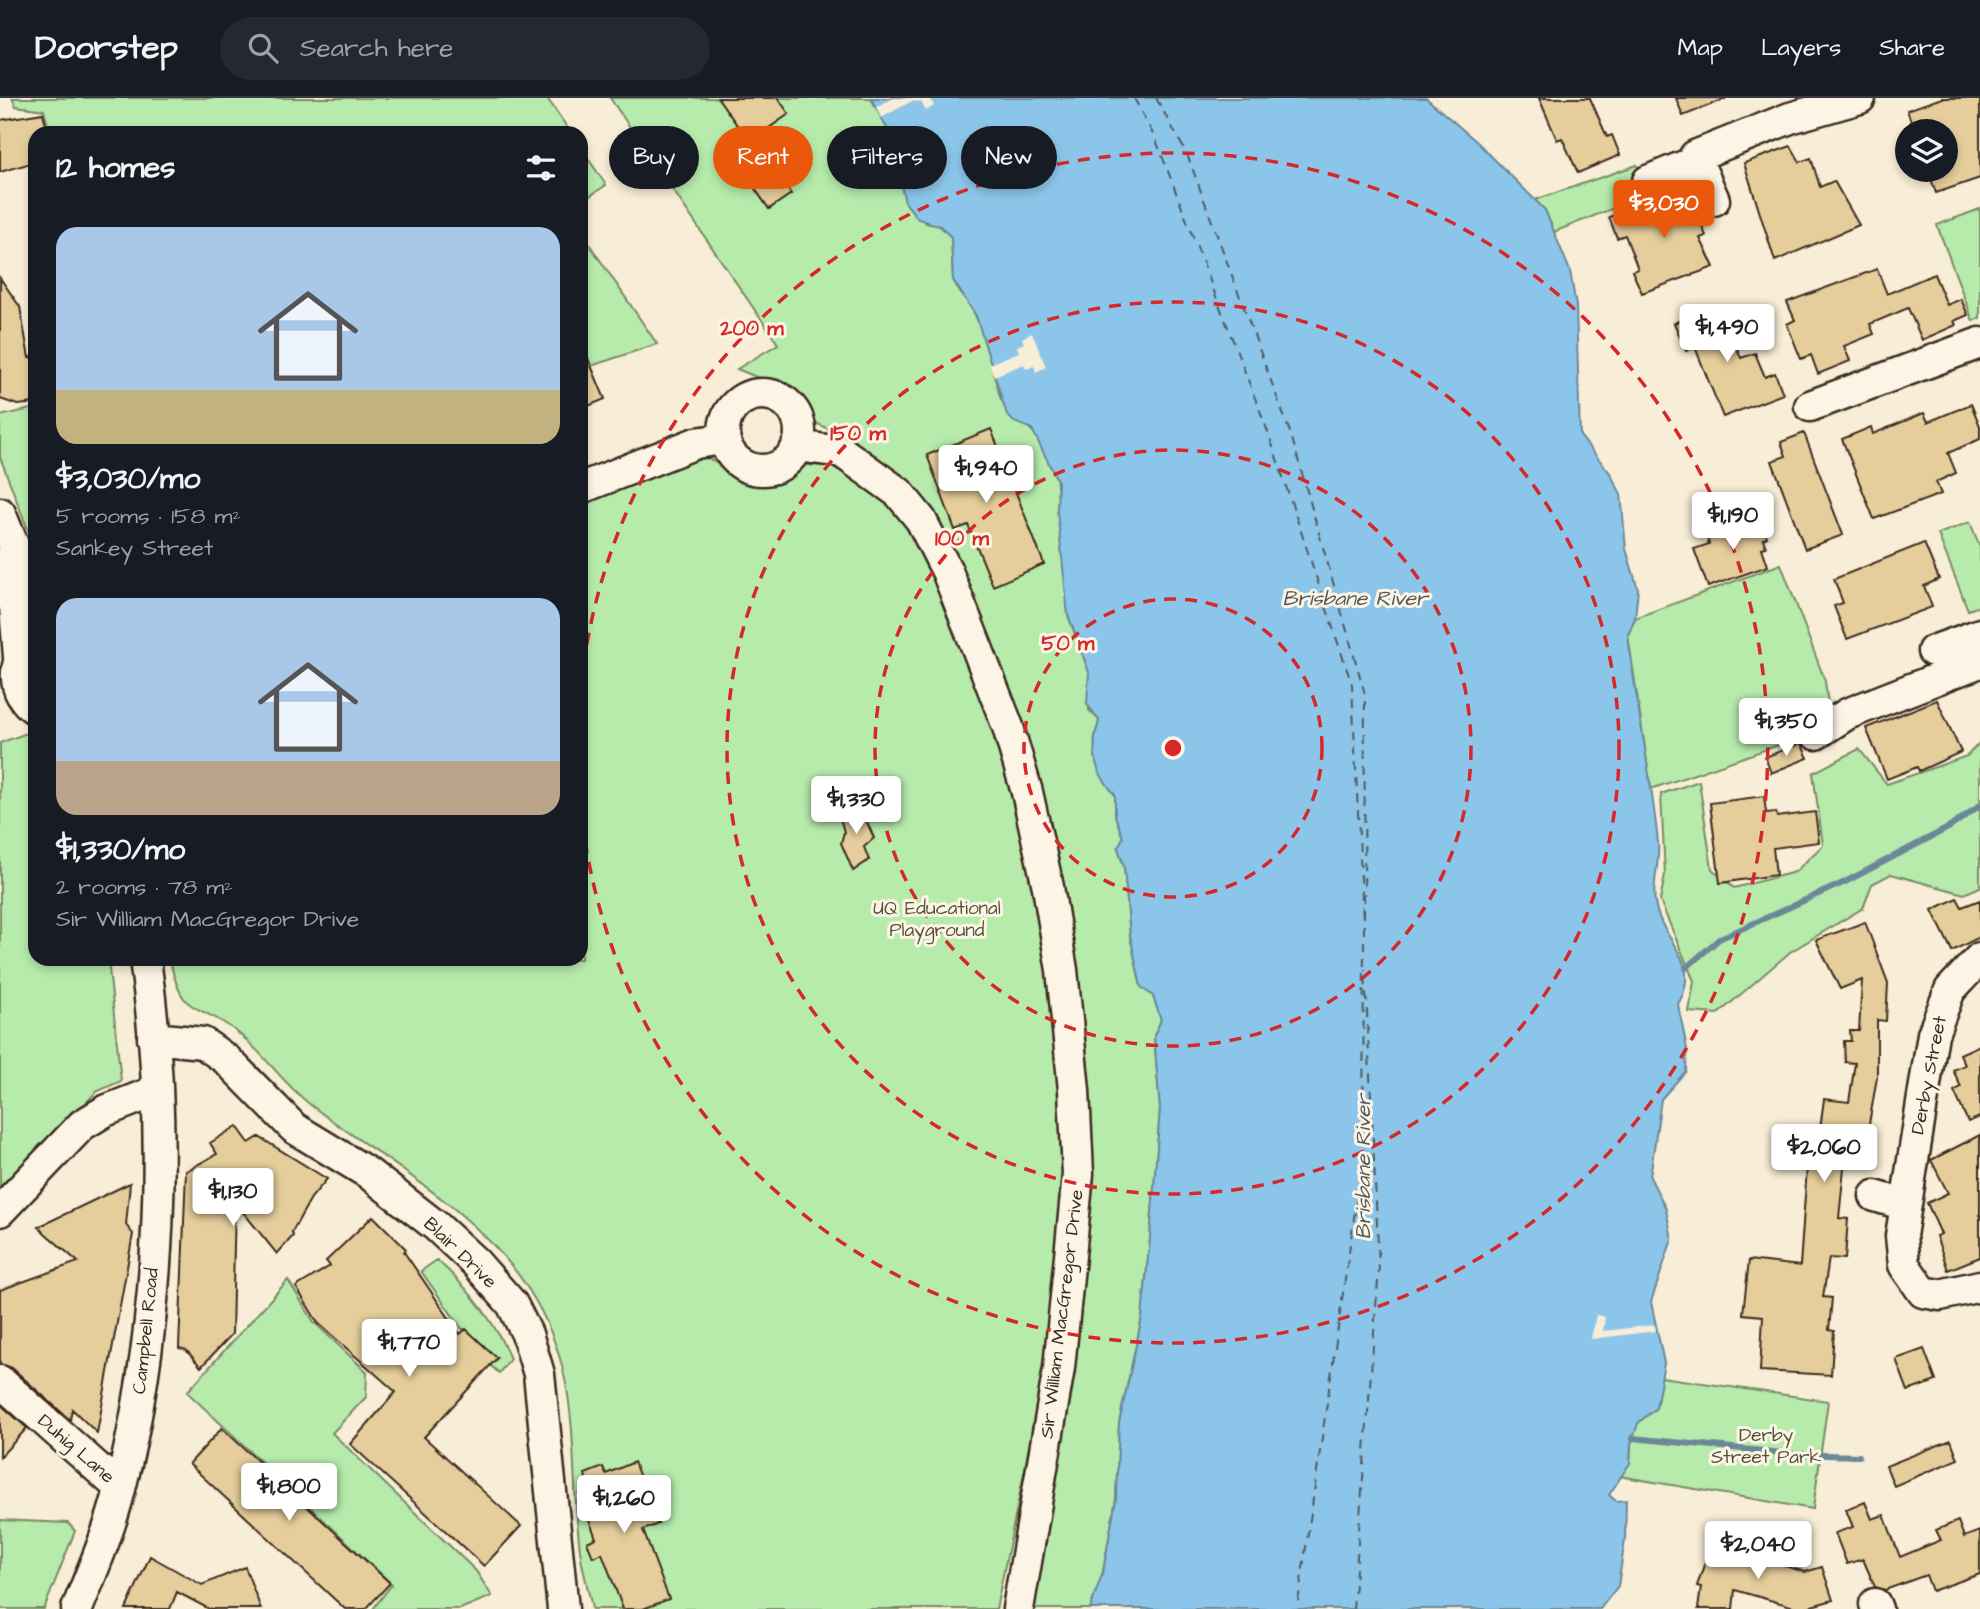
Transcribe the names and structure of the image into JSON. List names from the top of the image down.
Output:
{
  "streets": {
    "street": [
      "Derby Street",
      "Blair Drive",
      "Sir William MacGregor Drive",
      "Campbell Road",
      "Duhig Lane"
    ]
  },
  "crossings": [
    ["Blair Drive", "Campbell Road"],
    ["Campbell Road", "Duhig Lane"]
  ],
  "water": ["Brisbane River"],
  "parks": ["UQ Educational Playground", "Derby Street Park"],
  "page": {
    "header": "Doorstep",
    "search": "Search here",
    "nav": ["Map", "Layers", "Share"],
    "chip": [
      "Buy",
      "Rent",
      "Filters",
      "New"
    ],
    "heading": "12 homes",
    "price": [
      "$3,030",
      "$1,490",
      "$1,940",
      "$1,190",
      "$1,350",
      "$1,330",
      "$2,060",
      "$1,130",
      "$1,770",
      "$1,800",
      "$1,260",
      "$2,040"
    ],
    "list": [
      {
        "name": "$3,030/mo",
        "note": "5 rooms · 158 m² · Sankey Street"
      },
      {
        "name": "$1,330/mo",
        "note": "2 rooms · 78 m² · Sir William MacGregor Drive"
      }
    ]
  },
  "rings": [
    "200 m",
    "150 m",
    "100 m",
    "50 m"
  ]
}
